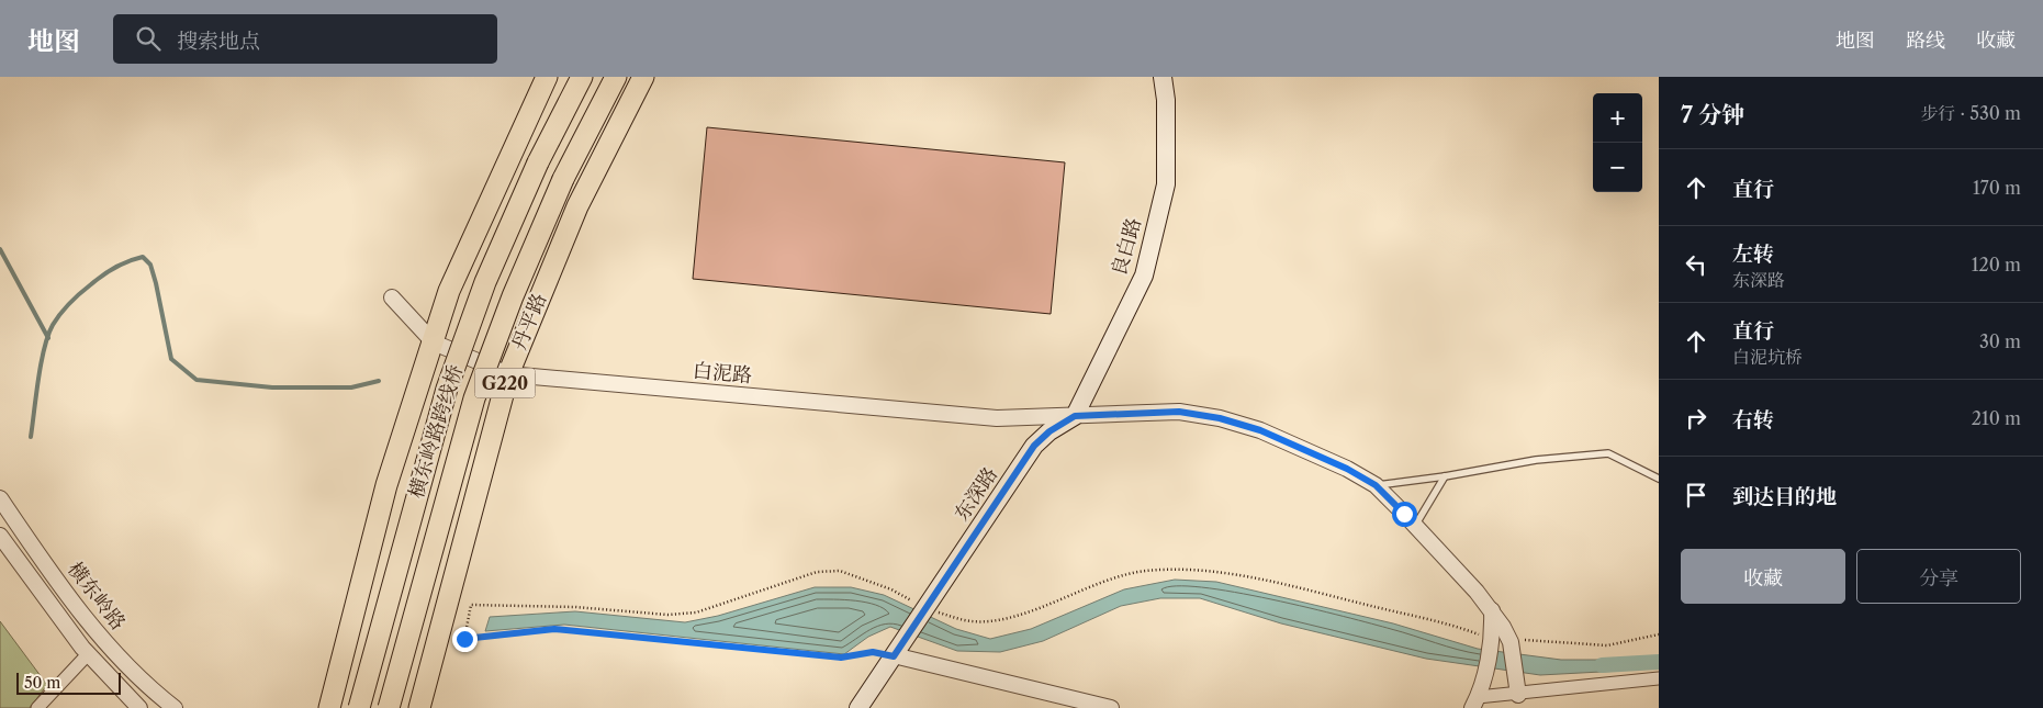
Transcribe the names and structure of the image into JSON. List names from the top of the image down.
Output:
{
  "streets": {
    "highway": ["丹平路", "G220", "横东岭路跨线桥"],
    "main road": ["良白路", "东深路"],
    "street": ["白泥路", "横东岭路"]
  },
  "crossings": [
    ["良白路", "白泥路"],
    ["良白路", "东深路"],
    ["丹平路", "白泥路"],
    ["白泥路", "东深路"]
  ],
  "scale_bar": "50 m",
  "page": {
    "header": "地图",
    "search": "搜索地点",
    "nav": ["地图", "路线", "收藏"],
    "heading": ["7 分钟", "步行 · 530 m"],
    "map_buttons": ["+", "−"],
    "list": [
      ["直行", "170 m"],
      ["左转", "东深路", "120 m"],
      ["直行", "白泥坑桥", "30 m"],
      ["右转", "210 m"],
      "到达目的地"
    ],
    "buttons": ["收藏", "分享"],
    "scale": "50 m"
  }
}
